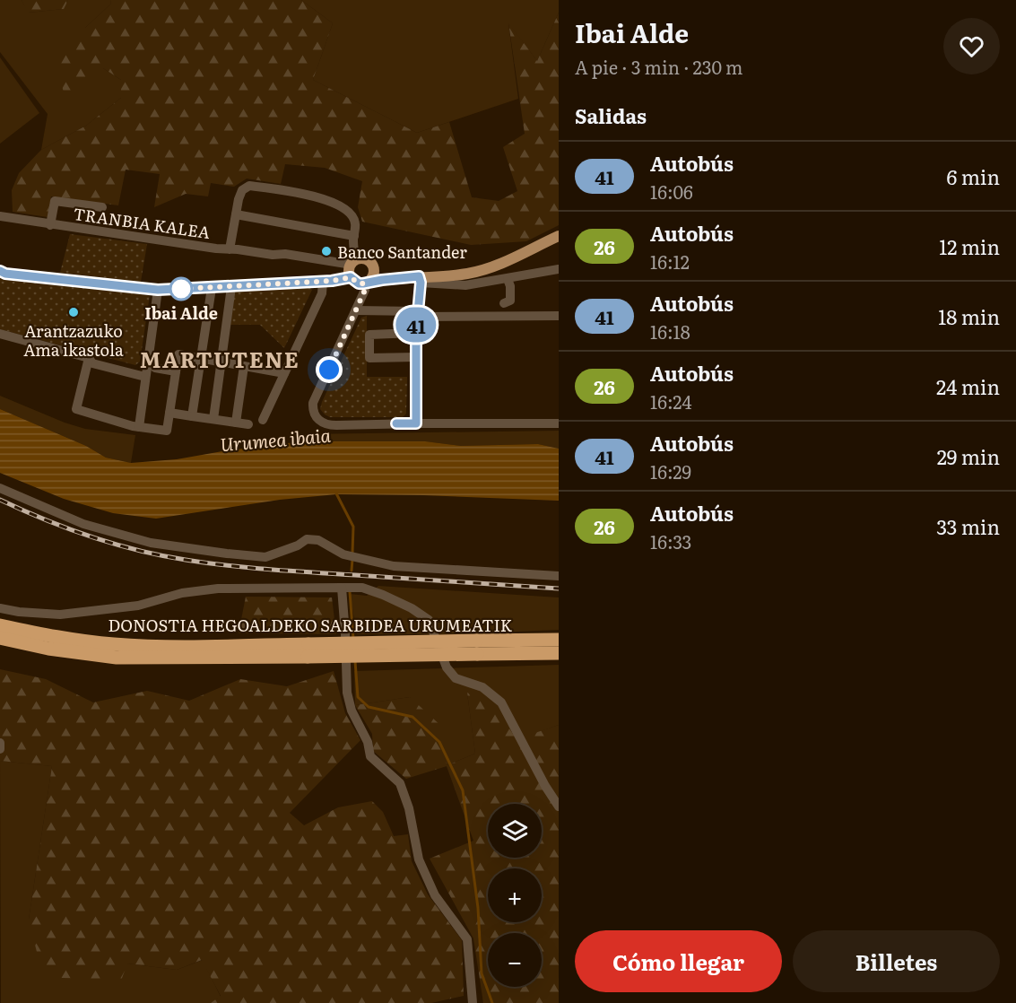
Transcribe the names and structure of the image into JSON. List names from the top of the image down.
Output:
{
  "streets": {
    "highway": ["DONOSTIA HEGOALDEKO SARBIDEA URUMEATIK"],
    "street": ["TRANBIA KALEA"]
  },
  "districts": ["MARTUTENE"],
  "water": ["Urumea ibaia"],
  "places": ["Banco Santander", "Ibai Alde", "Arantzazuko Ama ikastola"],
  "lines": ["bus line 41"],
  "page": {
    "on_map": "41",
    "heading": [
      ["Ibai Alde", "A pie · 3 min · 230 m"],
      "Salidas"
    ],
    "list": [
      {
        "mark": "41",
        "name": "Autobús",
        "note": "16:06",
        "value": "6 min"
      },
      {
        "mark": "26",
        "name": "Autobús",
        "note": "16:12",
        "value": "12 min"
      },
      {
        "mark": "41",
        "name": "Autobús",
        "note": "16:18",
        "value": "18 min"
      },
      {
        "mark": "26",
        "name": "Autobús",
        "note": "16:24",
        "value": "24 min"
      },
      {
        "mark": "41",
        "name": "Autobús",
        "note": "16:29",
        "value": "29 min"
      },
      {
        "mark": "26",
        "name": "Autobús",
        "note": "16:33",
        "value": "33 min"
      }
    ],
    "map_buttons": ["+", "−"],
    "buttons": ["Cómo llegar", "Billetes"]
  }
}
